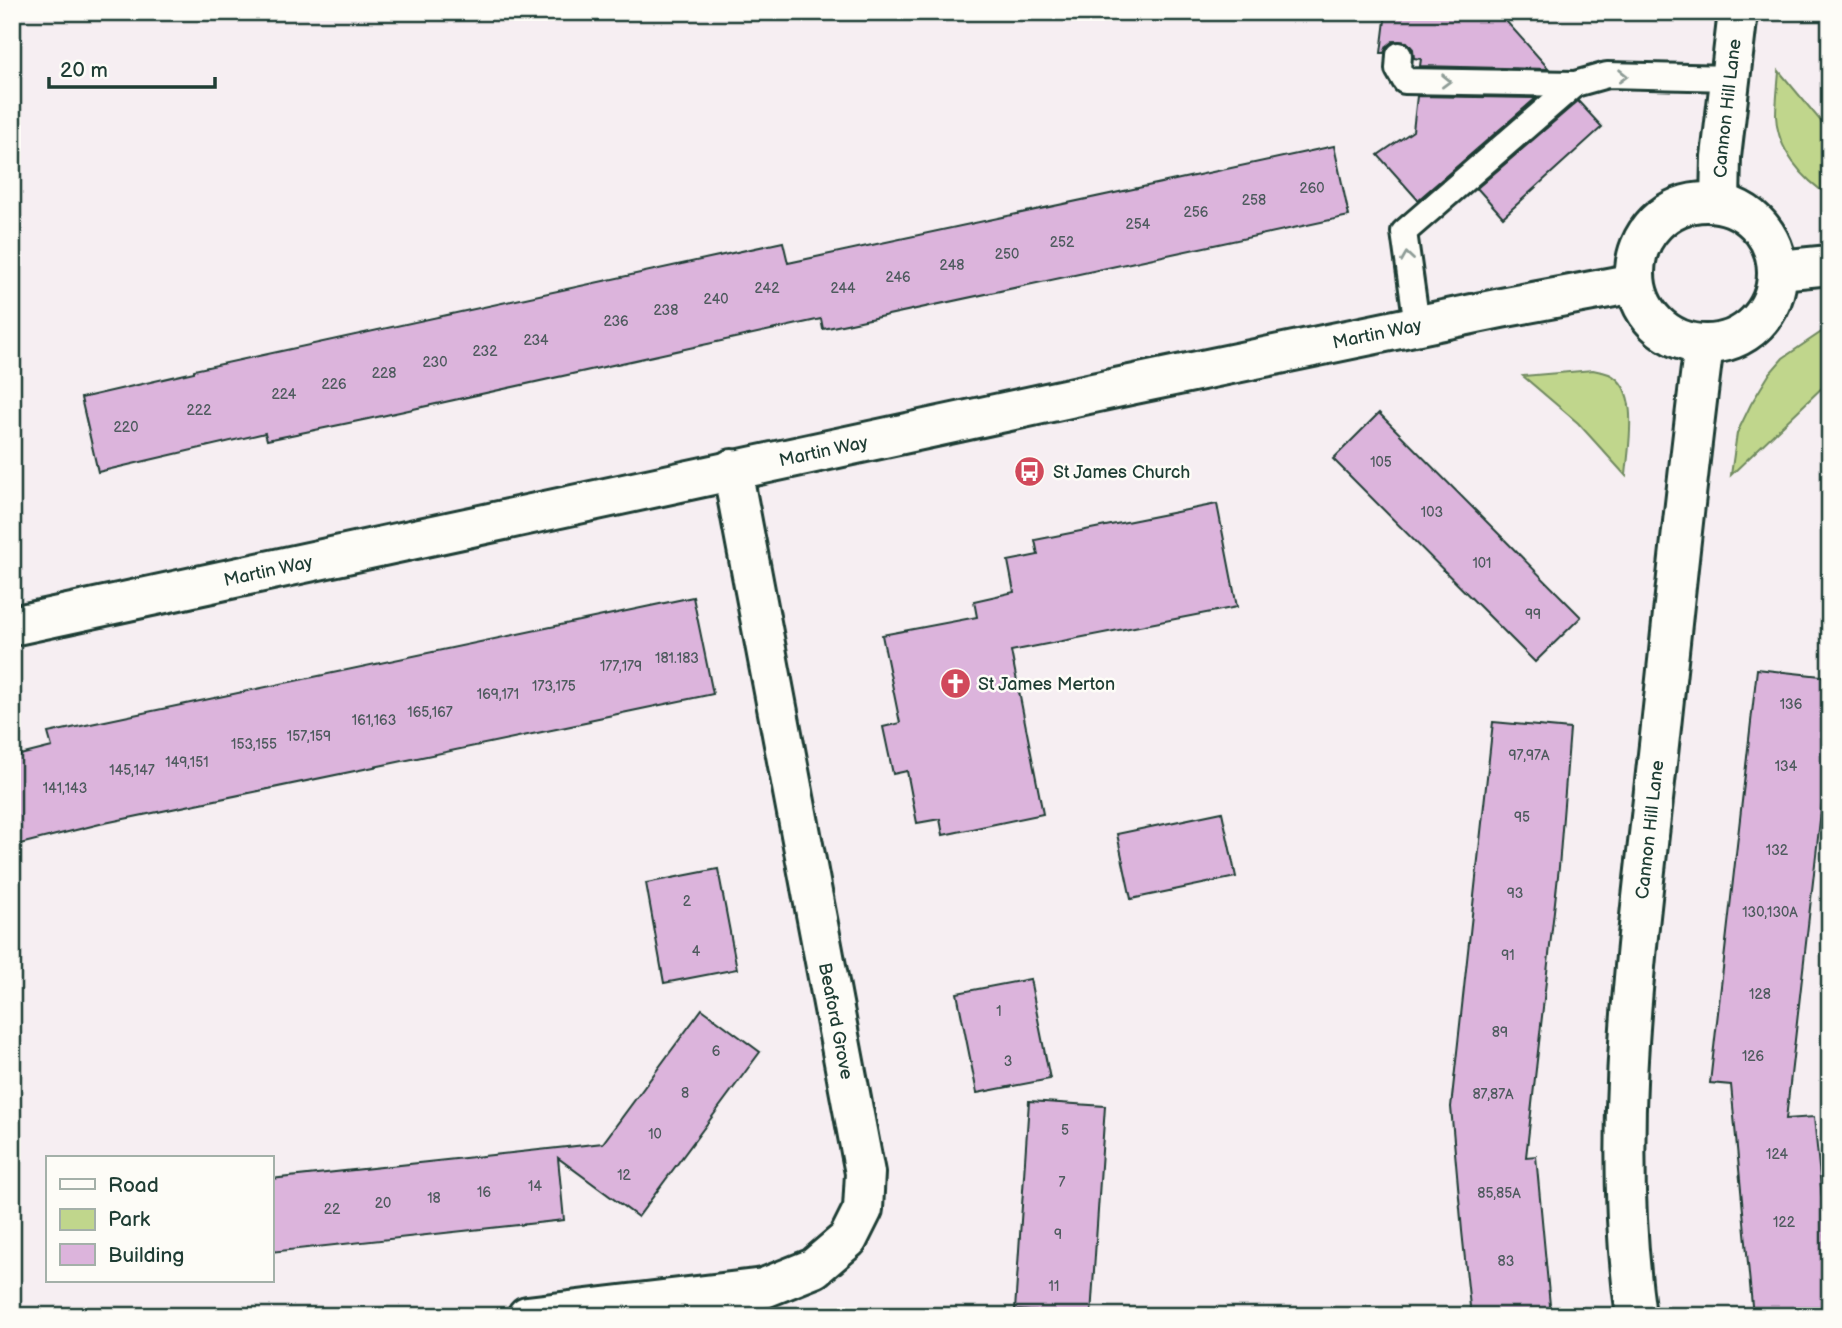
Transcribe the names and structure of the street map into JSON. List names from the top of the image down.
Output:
{
  "streets": {
    "street": ["Cannon Hill Lane", "Martin Way", "Beaford Grove"]
  },
  "crossings": [
    ["Cannon Hill Lane", "Martin Way"],
    ["Martin Way", "Beaford Grove"]
  ],
  "places": {
    "bus stop": ["St James Church"],
    "church": ["St James Merton"]
  },
  "house_numbers": [
    "260",
    "258",
    "256",
    "254",
    "252",
    "250",
    "248",
    "246",
    "242",
    "244",
    "240",
    "238",
    "236",
    "234",
    "232",
    "230",
    "228",
    "226",
    "224",
    "222",
    "220",
    "105",
    "103",
    "101",
    "99",
    "181.183",
    "177,179",
    "173,175",
    "169,171",
    "136",
    "165,167",
    "161,163",
    "157,159",
    "153,155",
    "97,97A",
    "149,151",
    "134",
    "145,147",
    "141,143",
    "95",
    "132",
    "93",
    "2",
    "130,130A",
    "4",
    "91",
    "128",
    "1",
    "89",
    "6",
    "126",
    "3",
    "8",
    "87,87A",
    "5",
    "10",
    "124",
    "12",
    "7",
    "14",
    "16",
    "85,85A",
    "18",
    "20",
    "22",
    "122",
    "9",
    "83",
    "11"
  ],
  "legend": ["Road", "Park", "Building"],
  "scale_bar": "20 m"
}
